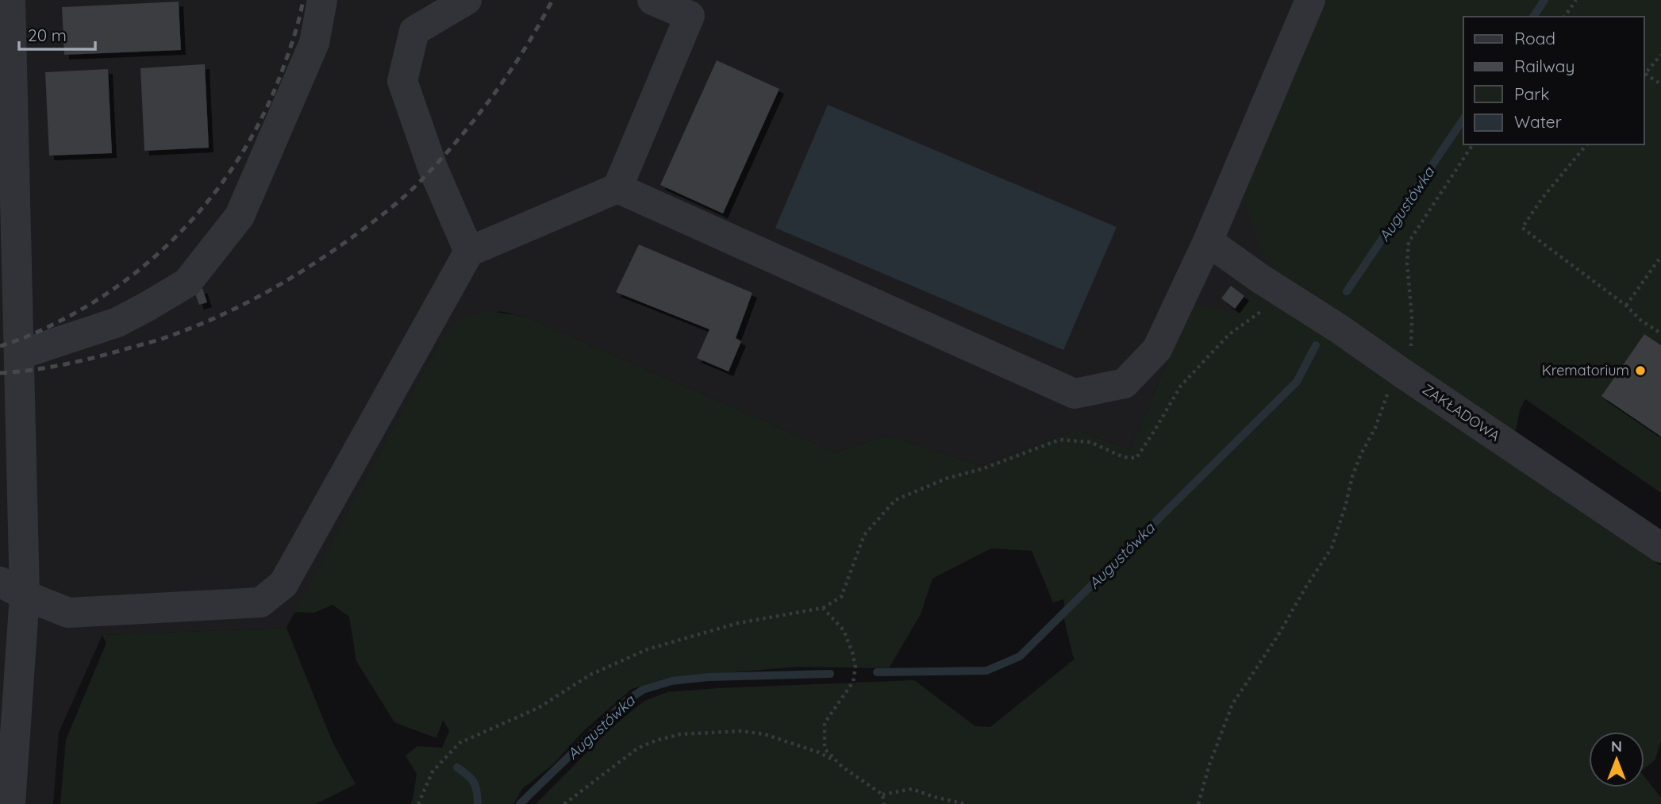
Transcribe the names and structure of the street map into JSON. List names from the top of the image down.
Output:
{
  "streets": {
    "street": ["ZAKŁADOWA"]
  },
  "water": ["Augustówka"],
  "places": ["Krematorium"],
  "legend": [
    "Road",
    "Railway",
    "Park",
    "Water"
  ],
  "scale_bar": "20 m",
  "north": "top"
}
